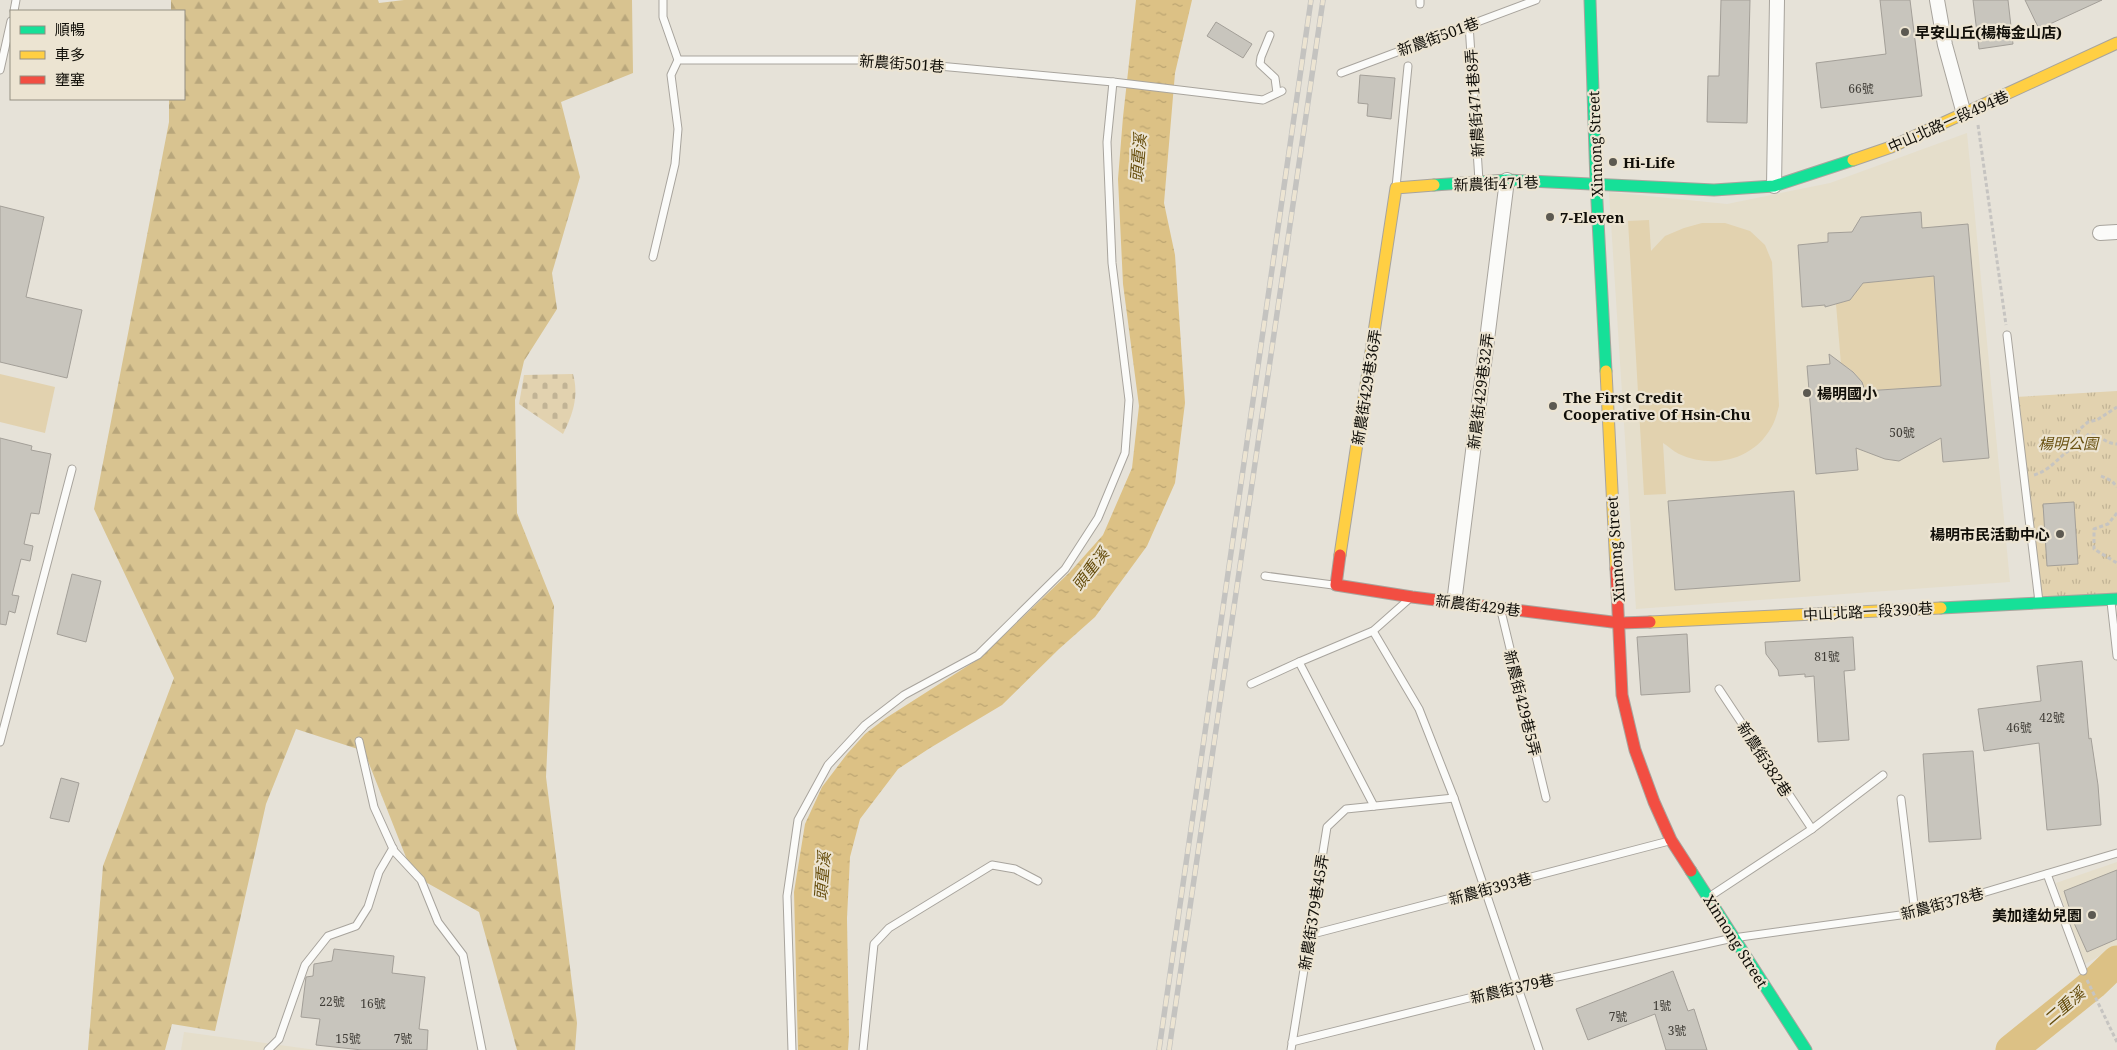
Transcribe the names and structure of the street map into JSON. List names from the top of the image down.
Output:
{
  "streets": {
    "street": [
      "中山北路一段494巷",
      "Xinnong Street",
      "新農街471巷",
      "新農街429巷36弄",
      "新農街429巷32弄",
      "新農街429巷",
      "中山北路一段390巷"
    ],
    "lane": [
      "新農街501巷",
      "新農街471巷8弄",
      "新農街429巷5弄",
      "新農街382巷",
      "新農街393巷",
      "新農街378巷",
      "新農街379巷45弄",
      "新農街379巷"
    ]
  },
  "crossings": [
    ["新農街501巷", "新農街471巷8弄"],
    ["新農街471巷8弄", "新農街471巷"],
    ["中山北路一段494巷", "Xinnong Street"],
    ["中山北路一段494巷", "新農街471巷"],
    ["Xinnong Street", "新農街471巷"],
    ["Xinnong Street", "新農街429巷"],
    ["Xinnong Street", "中山北路一段390巷"],
    ["Xinnong Street", "新農街393巷"],
    ["Xinnong Street", "新農街378巷"],
    ["Xinnong Street", "新農街379巷"],
    ["新農街471巷", "新農街429巷36弄"],
    ["新農街471巷", "新農街429巷32弄"],
    ["新農街429巷36弄", "新農街429巷"],
    ["新農街429巷32弄", "新農街429巷"],
    ["新農街429巷", "中山北路一段390巷"],
    ["新農街429巷", "新農街429巷5弄"],
    ["新農街393巷", "新農街379巷45弄"],
    ["新農街378巷", "新農街379巷"],
    ["新農街379巷45弄", "新農街379巷"]
  ],
  "water": ["頭重溪", "二重溪"],
  "parks": ["楊明公園"],
  "places": [
    "早安山丘(楊梅金山店)",
    "Hi-Life",
    "7-Eleven",
    "楊明國小",
    "The First Credit Cooperative Of Hsin-Chu",
    "楊明市民活動中心",
    "美加達幼兒園"
  ],
  "house_numbers": [
    "66號",
    "50號",
    "81號",
    "42號",
    "46號",
    "22號",
    "16號",
    "1號",
    "7號",
    "3號",
    "15號",
    "7號"
  ],
  "legend": ["順暢", "車多", "壅塞"]
}
